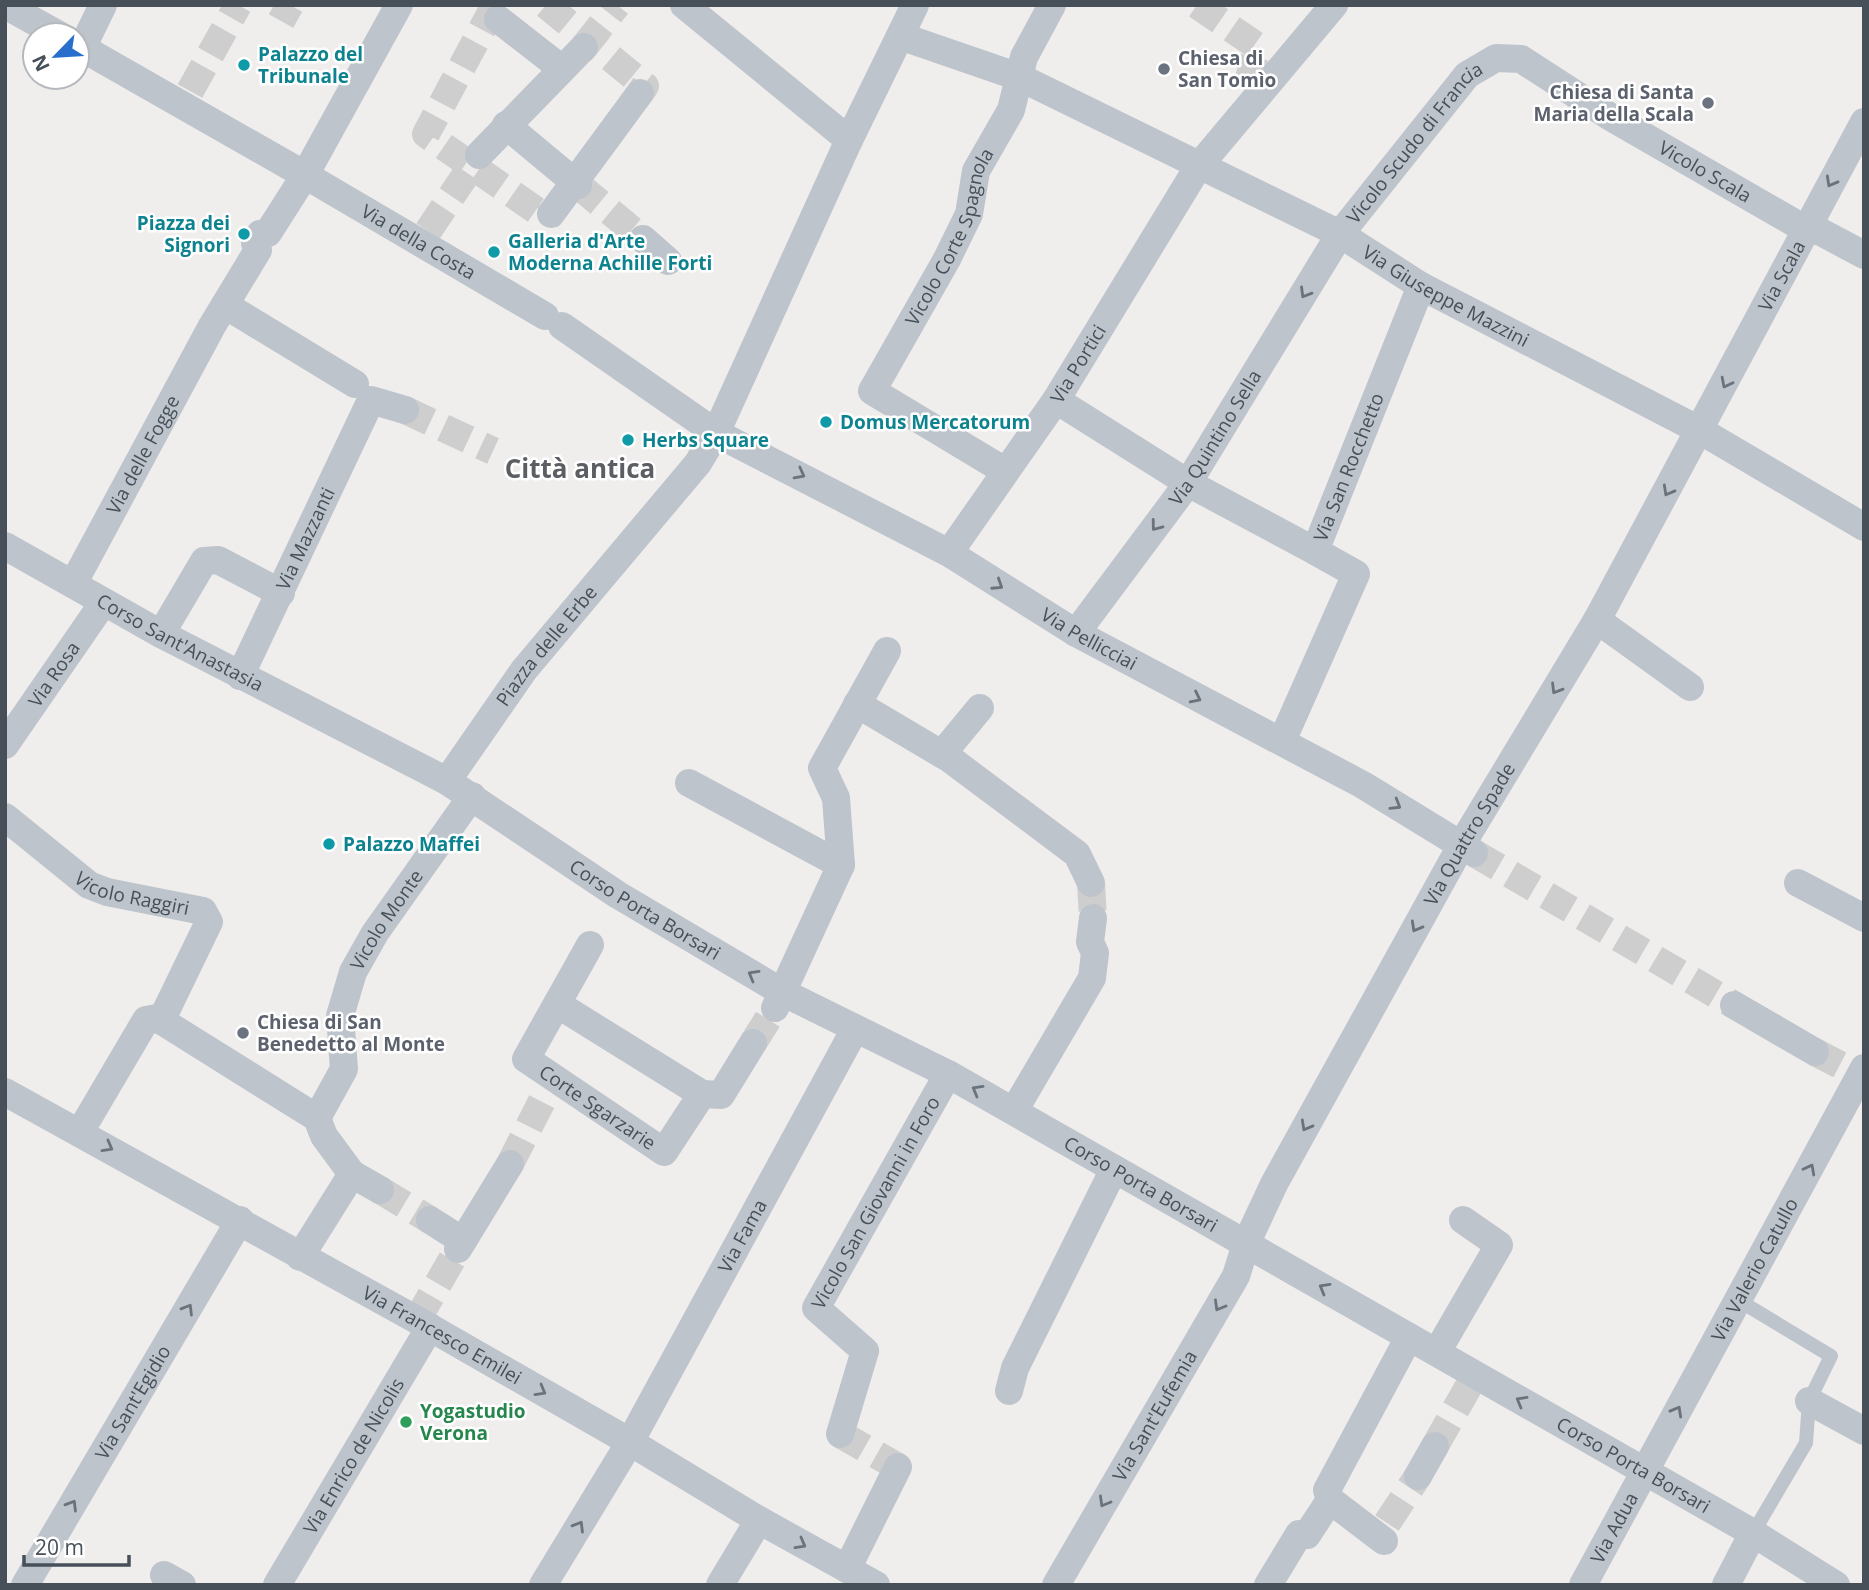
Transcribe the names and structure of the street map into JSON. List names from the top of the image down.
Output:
{
  "streets": {
    "street": [
      "Vicolo Scudo di Francia",
      "Vicolo Scala",
      "Vicolo Corte Spagnola",
      "Via della Costa",
      "Via Scala",
      "Via Giuseppe Mazzini",
      "Via Portici",
      "Via Quintino Sella",
      "Via delle Fogge",
      "Via San Rocchetto",
      "Via Mazzanti",
      "Via Pellicciai",
      "Corso Sant'Anastasia",
      "Piazza delle Erbe",
      "Via Rosa",
      "Via Quattro Spade",
      "Vicolo Raggiri",
      "Corso Porta Borsari",
      "Vicolo Monte",
      "Corte Sgarzarie",
      "Vicolo San Giovanni in Foro",
      "Via Fama",
      "Via Valerio Catullo",
      "Via Francesco Emilei",
      "Via Sant'Egidio",
      "Via Sant'Eufemia",
      "Via Enrico de Nicolis",
      "Via Adua"
    ]
  },
  "crossings": [
    ["Vicolo Scudo di Francia", "Vicolo Scala"],
    ["Vicolo Scudo di Francia", "Via Giuseppe Mazzini"],
    ["Vicolo Scudo di Francia", "Via Quintino Sella"],
    ["Vicolo Scala", "Via Scala"],
    ["Vicolo Corte Spagnola", "Via Giuseppe Mazzini"],
    ["Vicolo Corte Spagnola", "Via Portici"],
    ["Via della Costa", "Via Pellicciai"],
    ["Via della Costa", "Piazza delle Erbe"],
    ["Via Scala", "Via Giuseppe Mazzini"],
    ["Via Scala", "Via Quattro Spade"],
    ["Via Giuseppe Mazzini", "Via Portici"],
    ["Via Giuseppe Mazzini", "Via Quintino Sella"],
    ["Via Giuseppe Mazzini", "Via San Rocchetto"],
    ["Via Giuseppe Mazzini", "Piazza delle Erbe"],
    ["Via Giuseppe Mazzini", "Via Quattro Spade"],
    ["Via Portici", "Via Pellicciai"],
    ["Via Quintino Sella", "Via Pellicciai"],
    ["Via delle Fogge", "Corso Sant'Anastasia"],
    ["Via San Rocchetto", "Via Pellicciai"],
    ["Via Mazzanti", "Corso Sant'Anastasia"],
    ["Via Pellicciai", "Piazza delle Erbe"],
    ["Via Pellicciai", "Via Quattro Spade"],
    ["Corso Sant'Anastasia", "Piazza delle Erbe"],
    ["Corso Sant'Anastasia", "Via Rosa"],
    ["Corso Sant'Anastasia", "Corso Porta Borsari"],
    ["Piazza delle Erbe", "Corso Porta Borsari"],
    ["Via Quattro Spade", "Corso Porta Borsari"],
    ["Via Quattro Spade", "Via Sant'Eufemia"],
    ["Corso Porta Borsari", "Vicolo Monte"],
    ["Corso Porta Borsari", "Vicolo San Giovanni in Foro"],
    ["Corso Porta Borsari", "Via Fama"],
    ["Corso Porta Borsari", "Via Valerio Catullo"],
    ["Corso Porta Borsari", "Via Sant'Eufemia"],
    ["Corso Porta Borsari", "Via Adua"],
    ["Via Fama", "Via Francesco Emilei"],
    ["Via Valerio Catullo", "Via Adua"],
    ["Via Francesco Emilei", "Via Sant'Egidio"],
    ["Via Francesco Emilei", "Via Enrico de Nicolis"]
  ],
  "one_way": [
    "Via Scala",
    "Via Quintino Sella",
    "Via Quattro Spade",
    "Via Valerio Catullo",
    "Via Sant'Egidio"
  ],
  "districts": ["Città antica"],
  "places": [
    "Palazzo del Tribunale",
    "Chiesa di San Tomìo",
    "Chiesa di Santa Maria della Scala",
    "Piazza dei Signori",
    "Galleria d'Arte Moderna Achille Forti",
    "Domus Mercatorum",
    "Herbs Square",
    "Palazzo Maffei",
    "Chiesa di San Benedetto al Monte",
    "Yogastudio Verona"
  ],
  "scale_bar": "20 m",
  "north": "bottom left"
}
